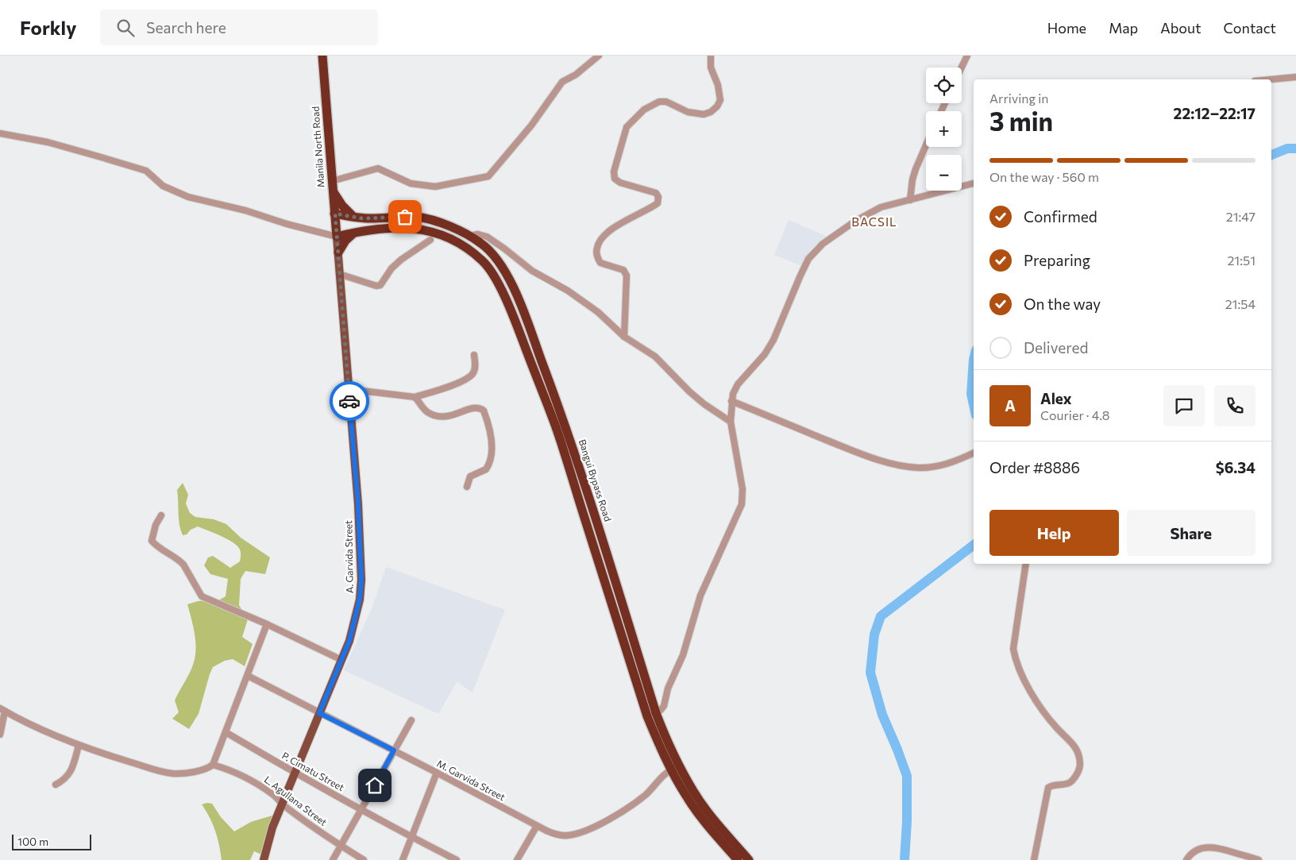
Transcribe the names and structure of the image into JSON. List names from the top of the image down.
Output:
{
  "streets": {
    "highway": ["Manila North Road", "Bangui Bypass Road"],
    "main road": ["A. Garvida Street"],
    "street": ["P. Cimatu Street", "M. Garvida Street", "L. Agullana Street"]
  },
  "crossings": [
    ["Manila North Road", "Bangui Bypass Road"],
    ["Manila North Road", "A. Garvida Street"],
    ["Bangui Bypass Road", "A. Garvida Street"],
    ["Bangui Bypass Road", "M. Garvida Street"],
    ["A. Garvida Street", "P. Cimatu Street"],
    ["A. Garvida Street", "M. Garvida Street"],
    ["A. Garvida Street", "L. Agullana Street"]
  ],
  "districts": ["BACSIL"],
  "scale_bar": "100 m",
  "page": {
    "header": "Forkly",
    "search": "Search here",
    "nav": [
      "Home",
      "Map",
      "About",
      "Contact"
    ],
    "map_buttons": ["+", "−"],
    "heading": ["3 min", "Arriving in", "22:12–22:17"],
    "panel": [
      "Alex",
      "Courier · 4.8",
      "Order #8886",
      "$6.34"
    ],
    "bar": "On the way · 560 m",
    "list": [
      ["Confirmed", "21:47"],
      ["Preparing", "21:51"],
      ["On the way", "21:54"],
      "Delivered"
    ],
    "round": "A",
    "buttons": ["Help", "Share"],
    "scale": "100 m"
  }
}
